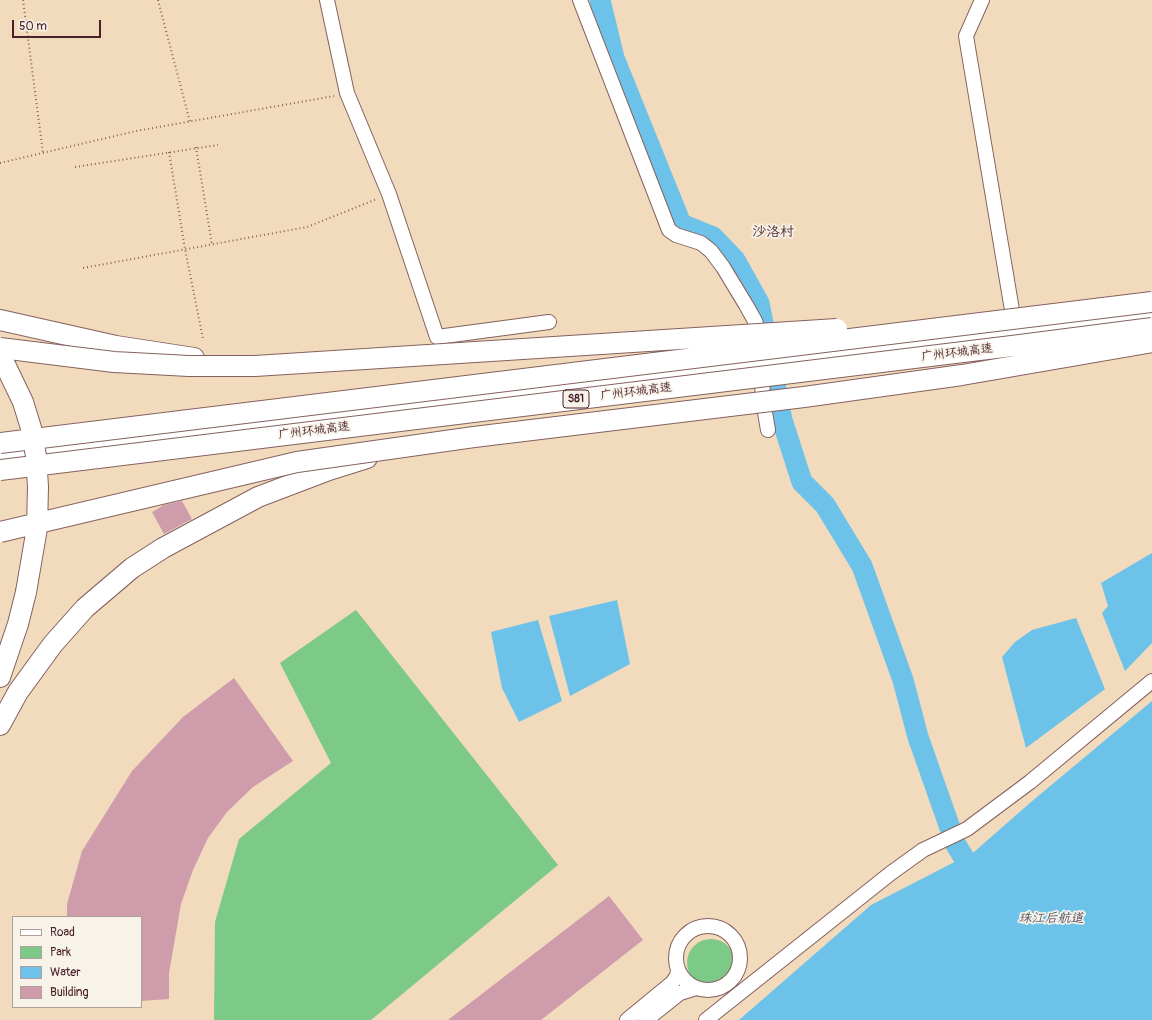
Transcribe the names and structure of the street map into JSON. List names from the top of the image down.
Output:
{
  "streets": {
    "highway": ["广州环城高速", "S81"]
  },
  "districts": ["沙洛村"],
  "water": ["珠江后航道"],
  "legend": [
    "Road",
    "Park",
    "Water",
    "Building"
  ],
  "scale_bar": "50 m"
}
